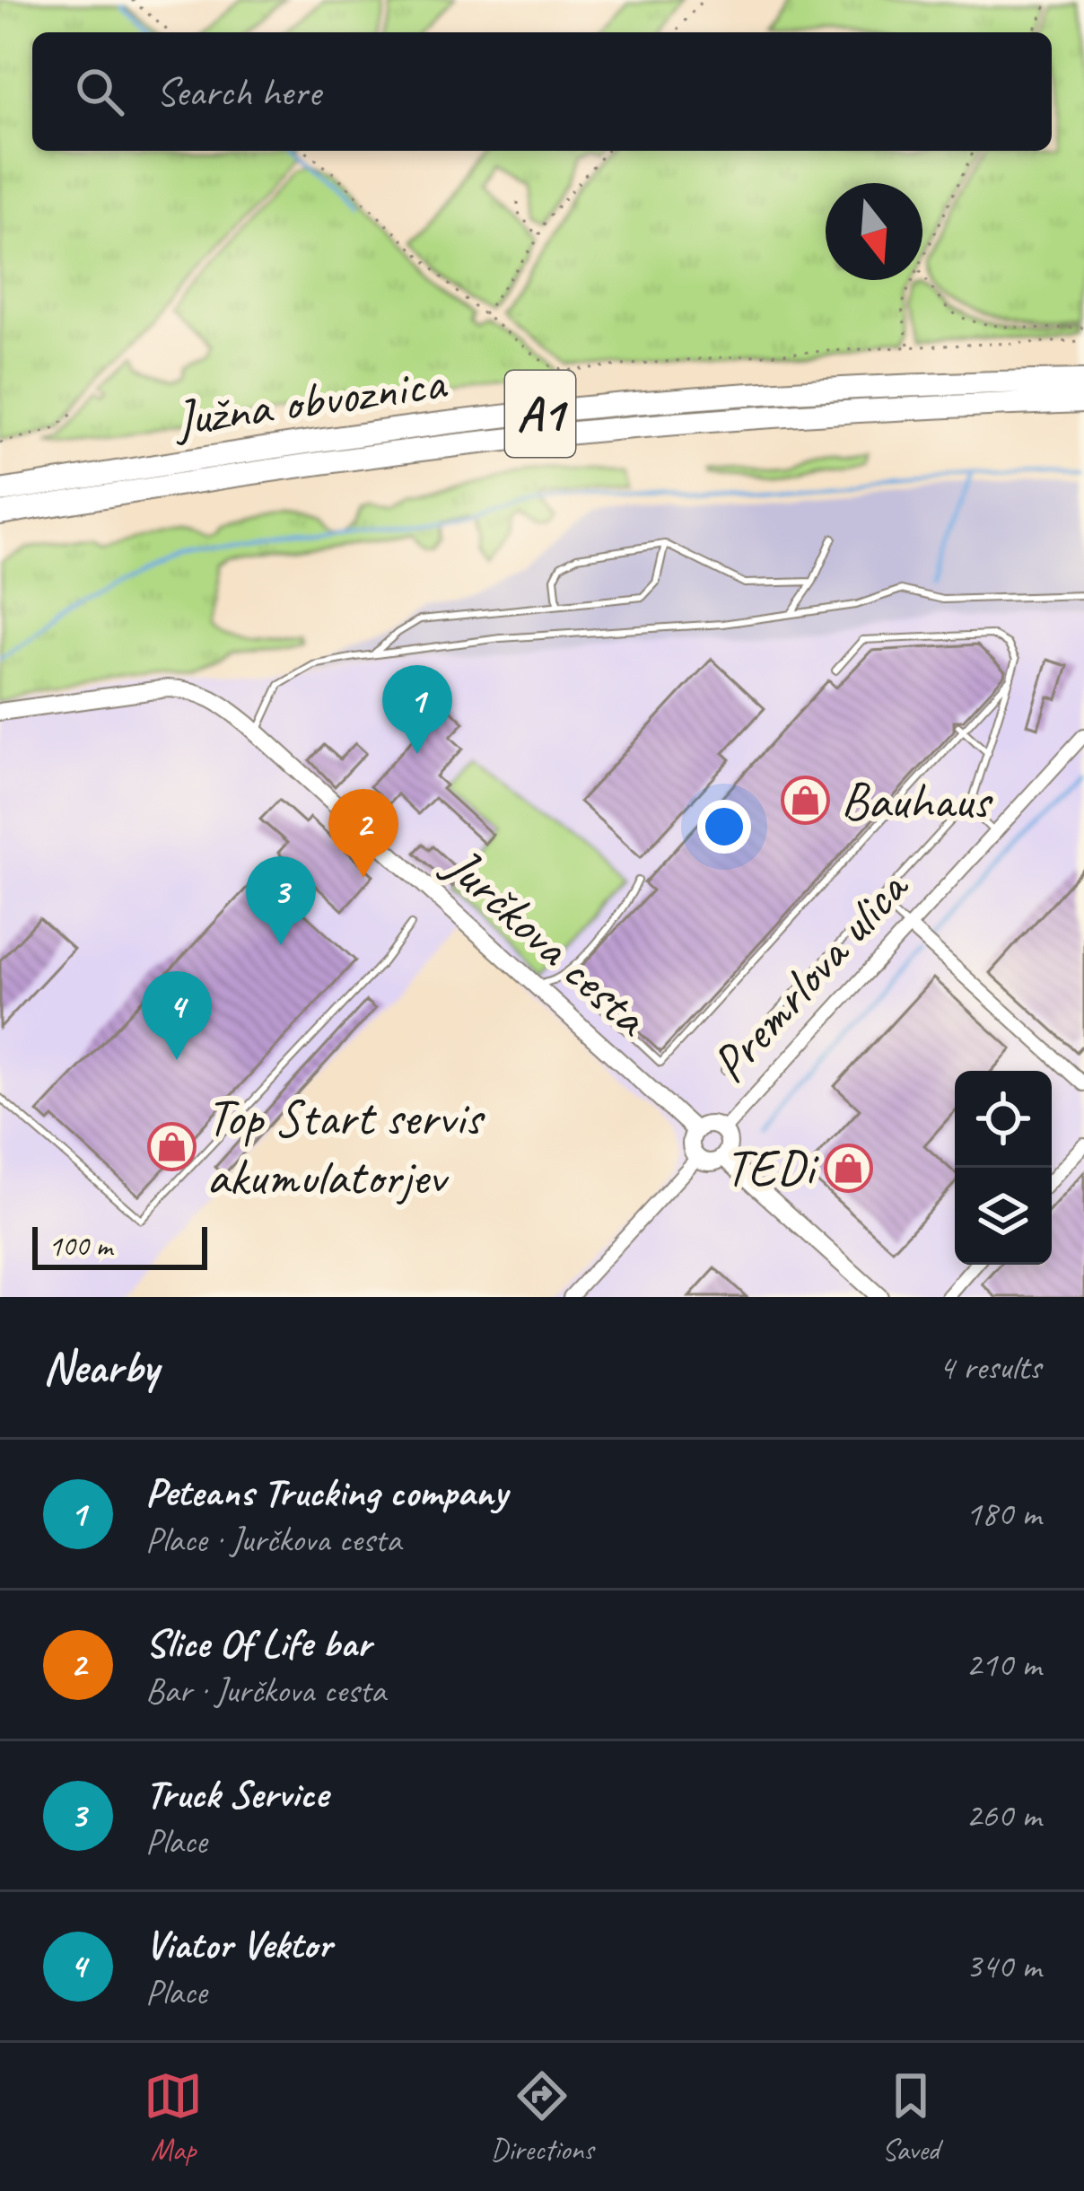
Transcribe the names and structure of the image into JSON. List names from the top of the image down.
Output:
{
  "streets": {
    "highway": ["Južna obvoznica", "A1"],
    "street": ["Jurčkova cesta", "Premrlova ulica"]
  },
  "crossings": [
    ["Jurčkova cesta", "Premrlova ulica"]
  ],
  "places": {
    "shop": ["Bauhaus", "Top Start servis akumulatorjev", "TEDi"]
  },
  "scale_bar": "100 m",
  "north": "bottom",
  "page": {
    "search": "Search here",
    "pins": [
      "1",
      "2",
      "3",
      "4"
    ],
    "scale": "100 m",
    "heading": ["Nearby", "4 results"],
    "list": [
      {
        "mark": "1",
        "name": "Peteans Trucking company",
        "note": "Place · Jurčkova cesta",
        "value": "180 m"
      },
      {
        "mark": "2",
        "name": "Slice Of Life bar",
        "note": "Bar · Jurčkova cesta",
        "value": "210 m"
      },
      {
        "mark": "3",
        "name": "Truck Service",
        "note": "Place",
        "value": "260 m"
      },
      {
        "mark": "4",
        "name": "Viator Vektor",
        "note": "Place",
        "value": "340 m"
      }
    ],
    "nav": ["Map", "Directions", "Saved"]
  }
}
